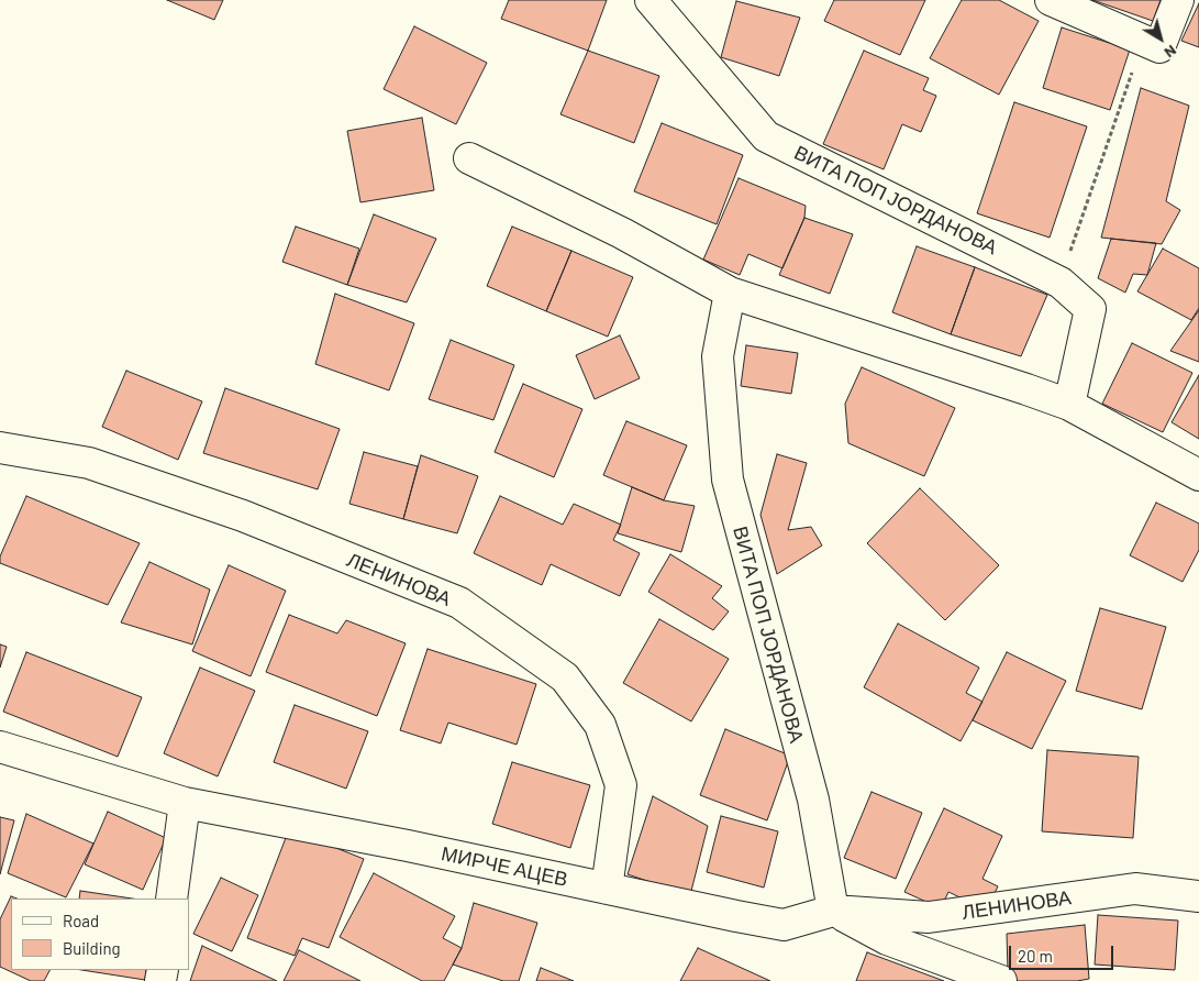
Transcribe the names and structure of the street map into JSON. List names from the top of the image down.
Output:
{
  "streets": {
    "street": ["ВИТА ПОП ЈОРДАНОВА", "ЛЕНИНОВА", "МИРЧЕ АЦЕВ"]
  },
  "crossings": [
    ["ВИТА ПОП ЈОРДАНОВА", "ЛЕНИНОВА"],
    ["ВИТА ПОП ЈОРДАНОВА", "МИРЧЕ АЦЕВ"],
    ["ЛЕНИНОВА", "МИРЧЕ АЦЕВ"]
  ],
  "legend": ["Road", "Building"],
  "scale_bar": "20 m",
  "north": "bottom right"
}
